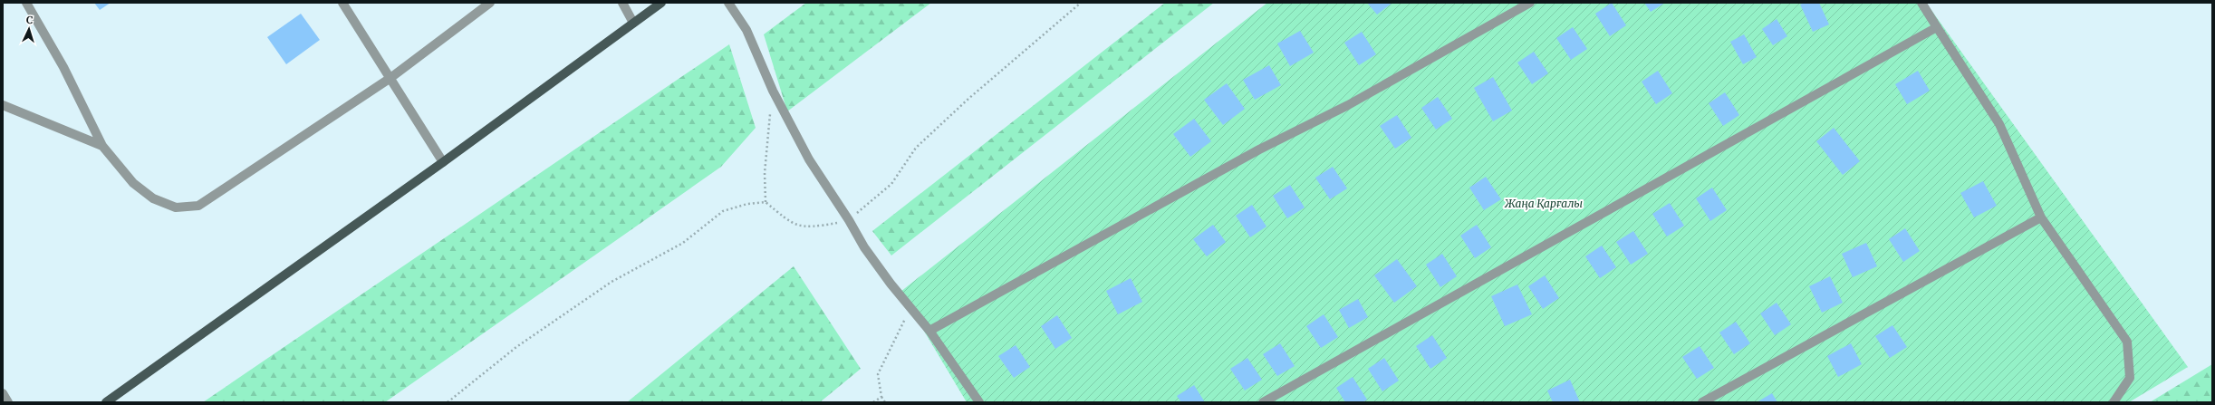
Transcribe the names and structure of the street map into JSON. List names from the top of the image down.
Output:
{
  "parks": ["Жаңа Қарғалы"],
  "north": "top"
}
